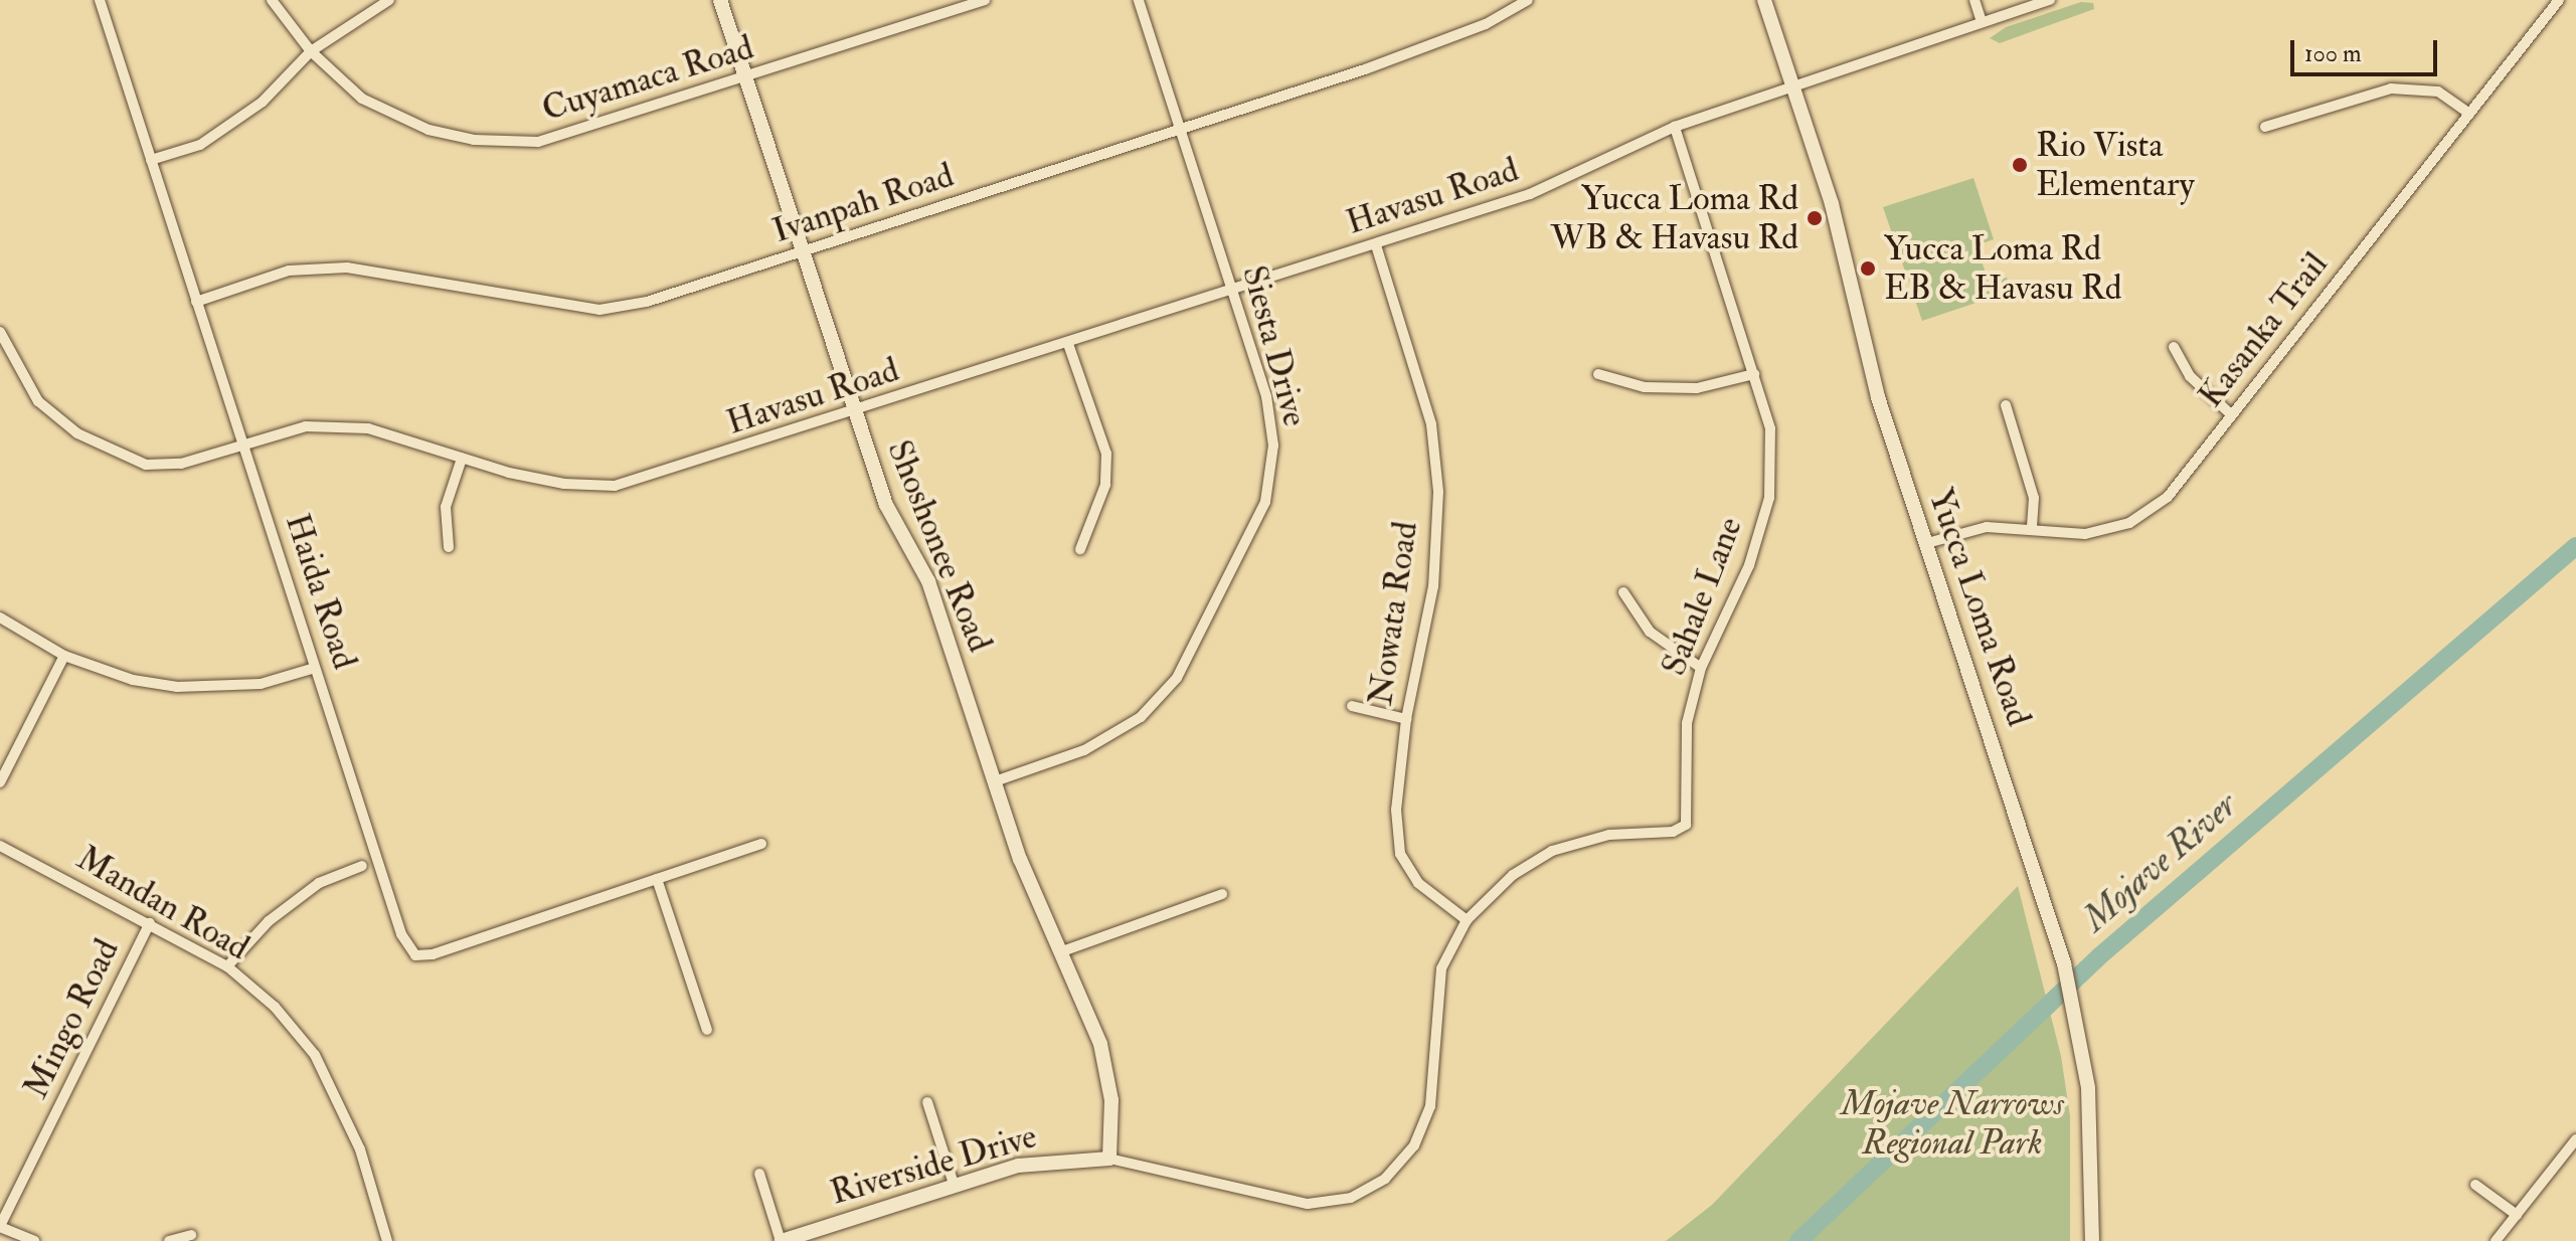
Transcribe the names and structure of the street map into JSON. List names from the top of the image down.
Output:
{
  "streets": {
    "street": [
      "Cuyamaca Road",
      "Havasu Road",
      "Ivanpah Road",
      "Kasanka Trail",
      "Siesta Drive",
      "Shoshonee Road",
      "Haida Road",
      "Sahale Lane",
      "Yucca Loma Road",
      "Nowata Road",
      "Mandan Road",
      "Mingo Road",
      "Riverside Drive"
    ]
  },
  "crossings": [
    ["Cuyamaca Road", "Shoshonee Road"],
    ["Havasu Road", "Siesta Drive"],
    ["Havasu Road", "Shoshonee Road"],
    ["Havasu Road", "Haida Road"],
    ["Havasu Road", "Sahale Lane"],
    ["Havasu Road", "Yucca Loma Road"],
    ["Havasu Road", "Nowata Road"],
    ["Ivanpah Road", "Siesta Drive"],
    ["Ivanpah Road", "Shoshonee Road"],
    ["Ivanpah Road", "Haida Road"],
    ["Kasanka Trail", "Yucca Loma Road"],
    ["Siesta Drive", "Shoshonee Road"],
    ["Shoshonee Road", "Riverside Drive"],
    ["Sahale Lane", "Riverside Drive"],
    ["Nowata Road", "Riverside Drive"],
    ["Mandan Road", "Mingo Road"]
  ],
  "water": ["Mojave River"],
  "parks": ["Mojave Narrows Regional Park"],
  "places": ["Rio Vista Elementary", "Yucca Loma Rd WB & Havasu Rd", "Yucca Loma Rd EB & Havasu Rd"],
  "scale_bar": "100 m"
}
